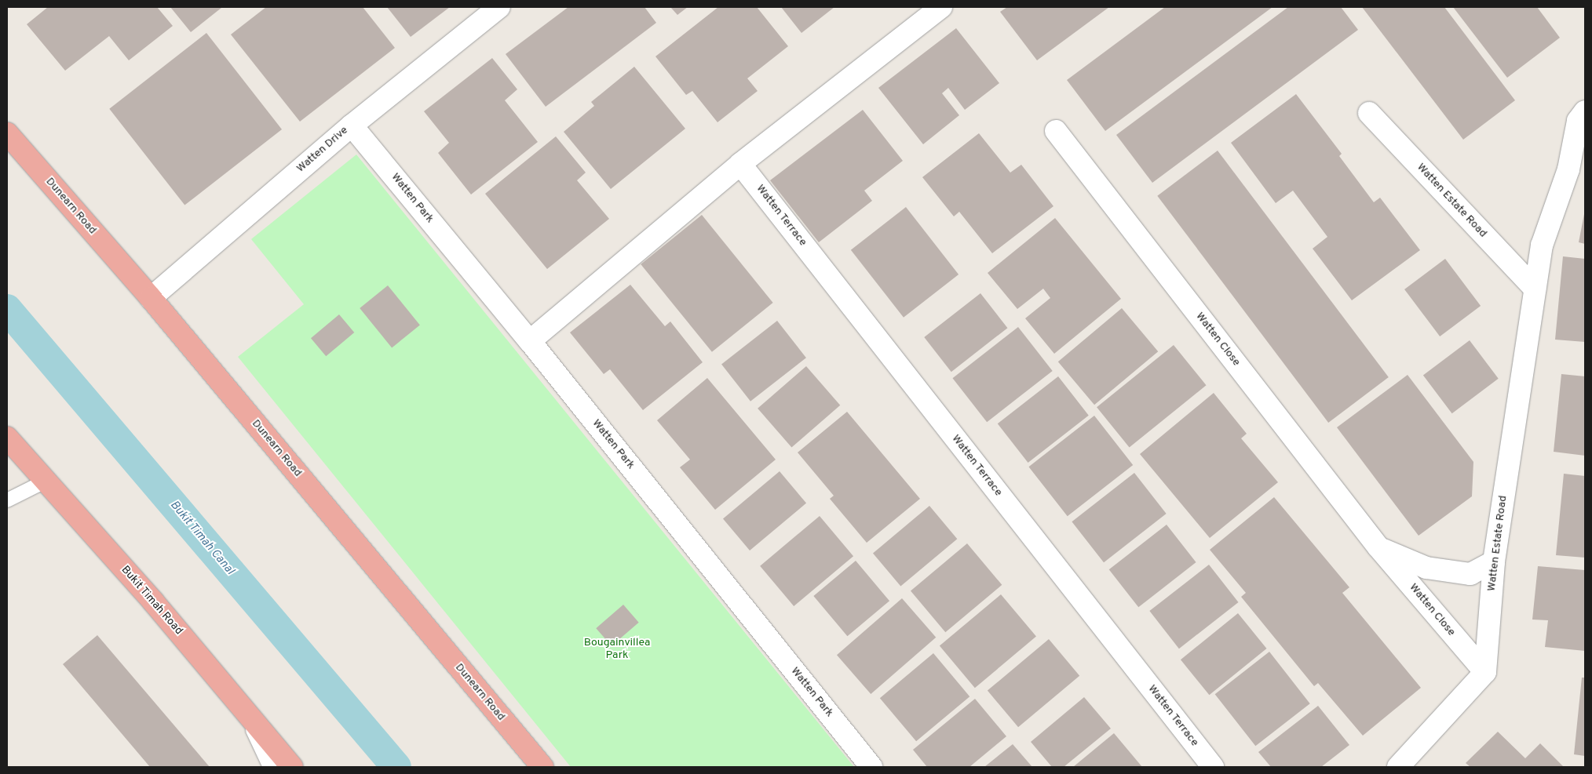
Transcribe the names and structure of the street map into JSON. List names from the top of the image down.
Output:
{
  "streets": {
    "highway": ["Dunearn Road", "Bukit Timah Road"],
    "street": [
      "Watten Drive",
      "Watten Park",
      "Watten Estate Road",
      "Watten Terrace",
      "Watten Close"
    ]
  },
  "crossings": [
    ["Watten Drive", "Watten Park"],
    ["Watten Drive", "Dunearn Road"],
    ["Watten Estate Road", "Watten Close"]
  ],
  "water": ["Bukit Timah Canal"],
  "parks": ["Bougainvillea Park"]
}
